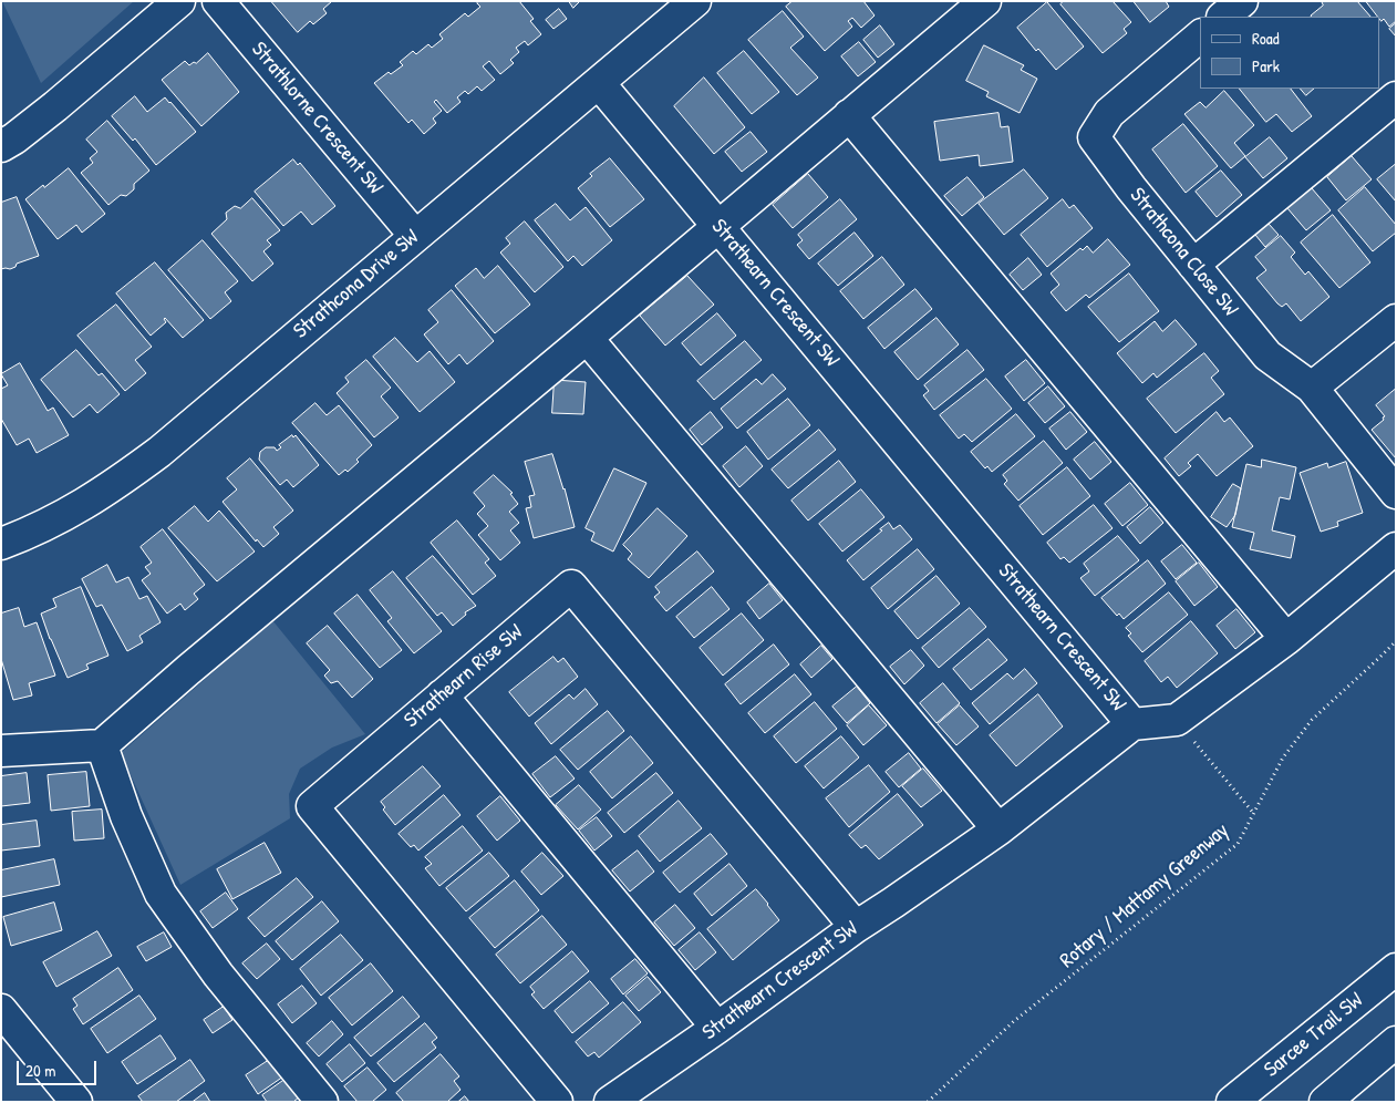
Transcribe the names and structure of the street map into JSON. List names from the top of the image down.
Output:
{
  "streets": {
    "main road": [
      "Strathlorne Crescent SW",
      "Strathcona Close SW",
      "Strathcona Drive SW",
      "Strathearn Crescent SW",
      "Strathearn Rise SW",
      "Sarcee Trail SW"
    ],
    "path": ["Rotary / Mattamy Greenway"]
  },
  "crossings": [
    ["Strathlorne Crescent SW", "Strathcona Drive SW"],
    ["Strathcona Drive SW", "Strathearn Crescent SW"],
    ["Strathearn Crescent SW", "Strathearn Rise SW"]
  ],
  "legend": ["Road", "Park"],
  "scale_bar": "20 m"
}
